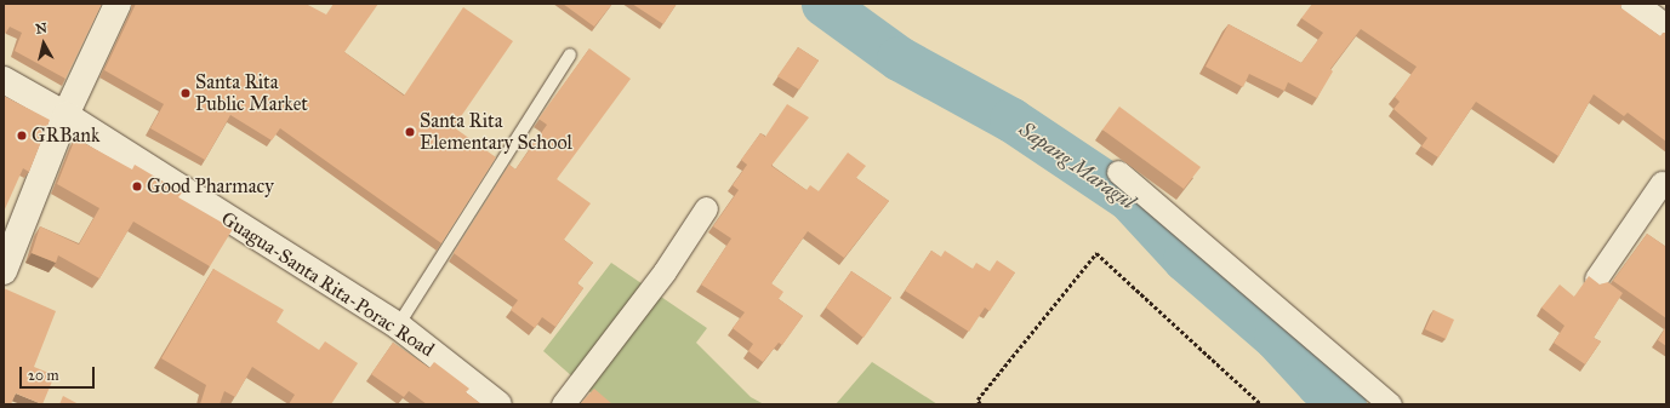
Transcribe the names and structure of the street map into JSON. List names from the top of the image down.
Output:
{
  "streets": {
    "main road": ["Guagua-Santa Rita-Porac Road"]
  },
  "water": ["Sapang Maragul"],
  "places": [
    "Santa Rita Public Market",
    "Santa Rita Elementary School",
    "GRBank",
    "Good Pharmacy"
  ],
  "scale_bar": "20 m",
  "north": "top"
}
